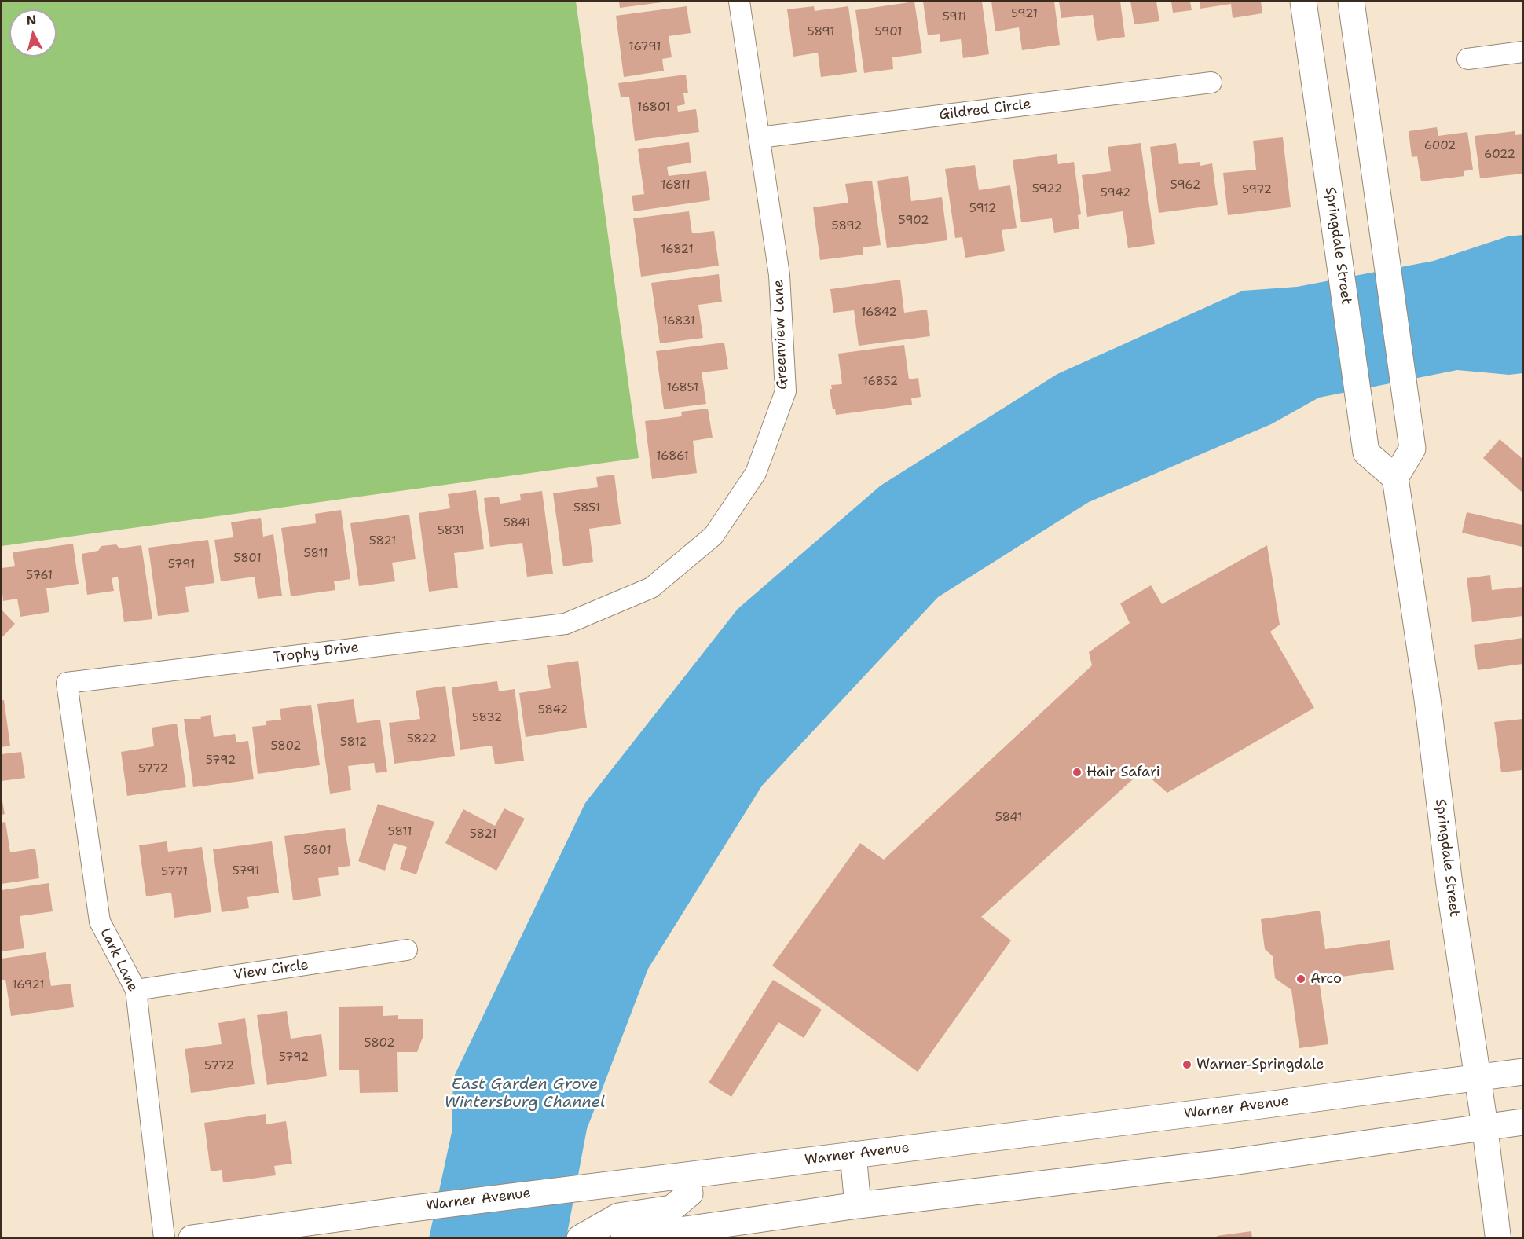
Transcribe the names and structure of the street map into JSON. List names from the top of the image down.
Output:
{
  "streets": {
    "main road": ["Springdale Street", "Warner Avenue"],
    "street": [
      "Gildred Circle",
      "Greenview Lane",
      "Trophy Drive",
      "Lark Lane",
      "View Circle"
    ]
  },
  "crossings": [
    ["Gildred Circle", "Greenview Lane"],
    ["Springdale Street", "Warner Avenue"],
    ["Greenview Lane", "Trophy Drive"],
    ["Trophy Drive", "Lark Lane"],
    ["Lark Lane", "View Circle"]
  ],
  "water": ["East Garden Grove Wintersburg Channel"],
  "places": ["Hair Safari", "Arco", "Warner-Springdale"],
  "house_numbers": [
    "5921",
    "5911",
    "5891",
    "5901",
    "16791",
    "16801",
    "6002",
    "6022",
    "16811",
    "5962",
    "5922",
    "5972",
    "5942",
    "5912",
    "5902",
    "5892",
    "16821",
    "16842",
    "16831",
    "16852",
    "16851",
    "16861",
    "5851",
    "5841",
    "5831",
    "5821",
    "5811",
    "5801",
    "5791",
    "5761",
    "5842",
    "5832",
    "5822",
    "5812",
    "5802",
    "5792",
    "5772",
    "5841",
    "5811",
    "5821",
    "5801",
    "5791",
    "5771",
    "16921",
    "5802",
    "5792",
    "5772"
  ],
  "north": "top"
}
